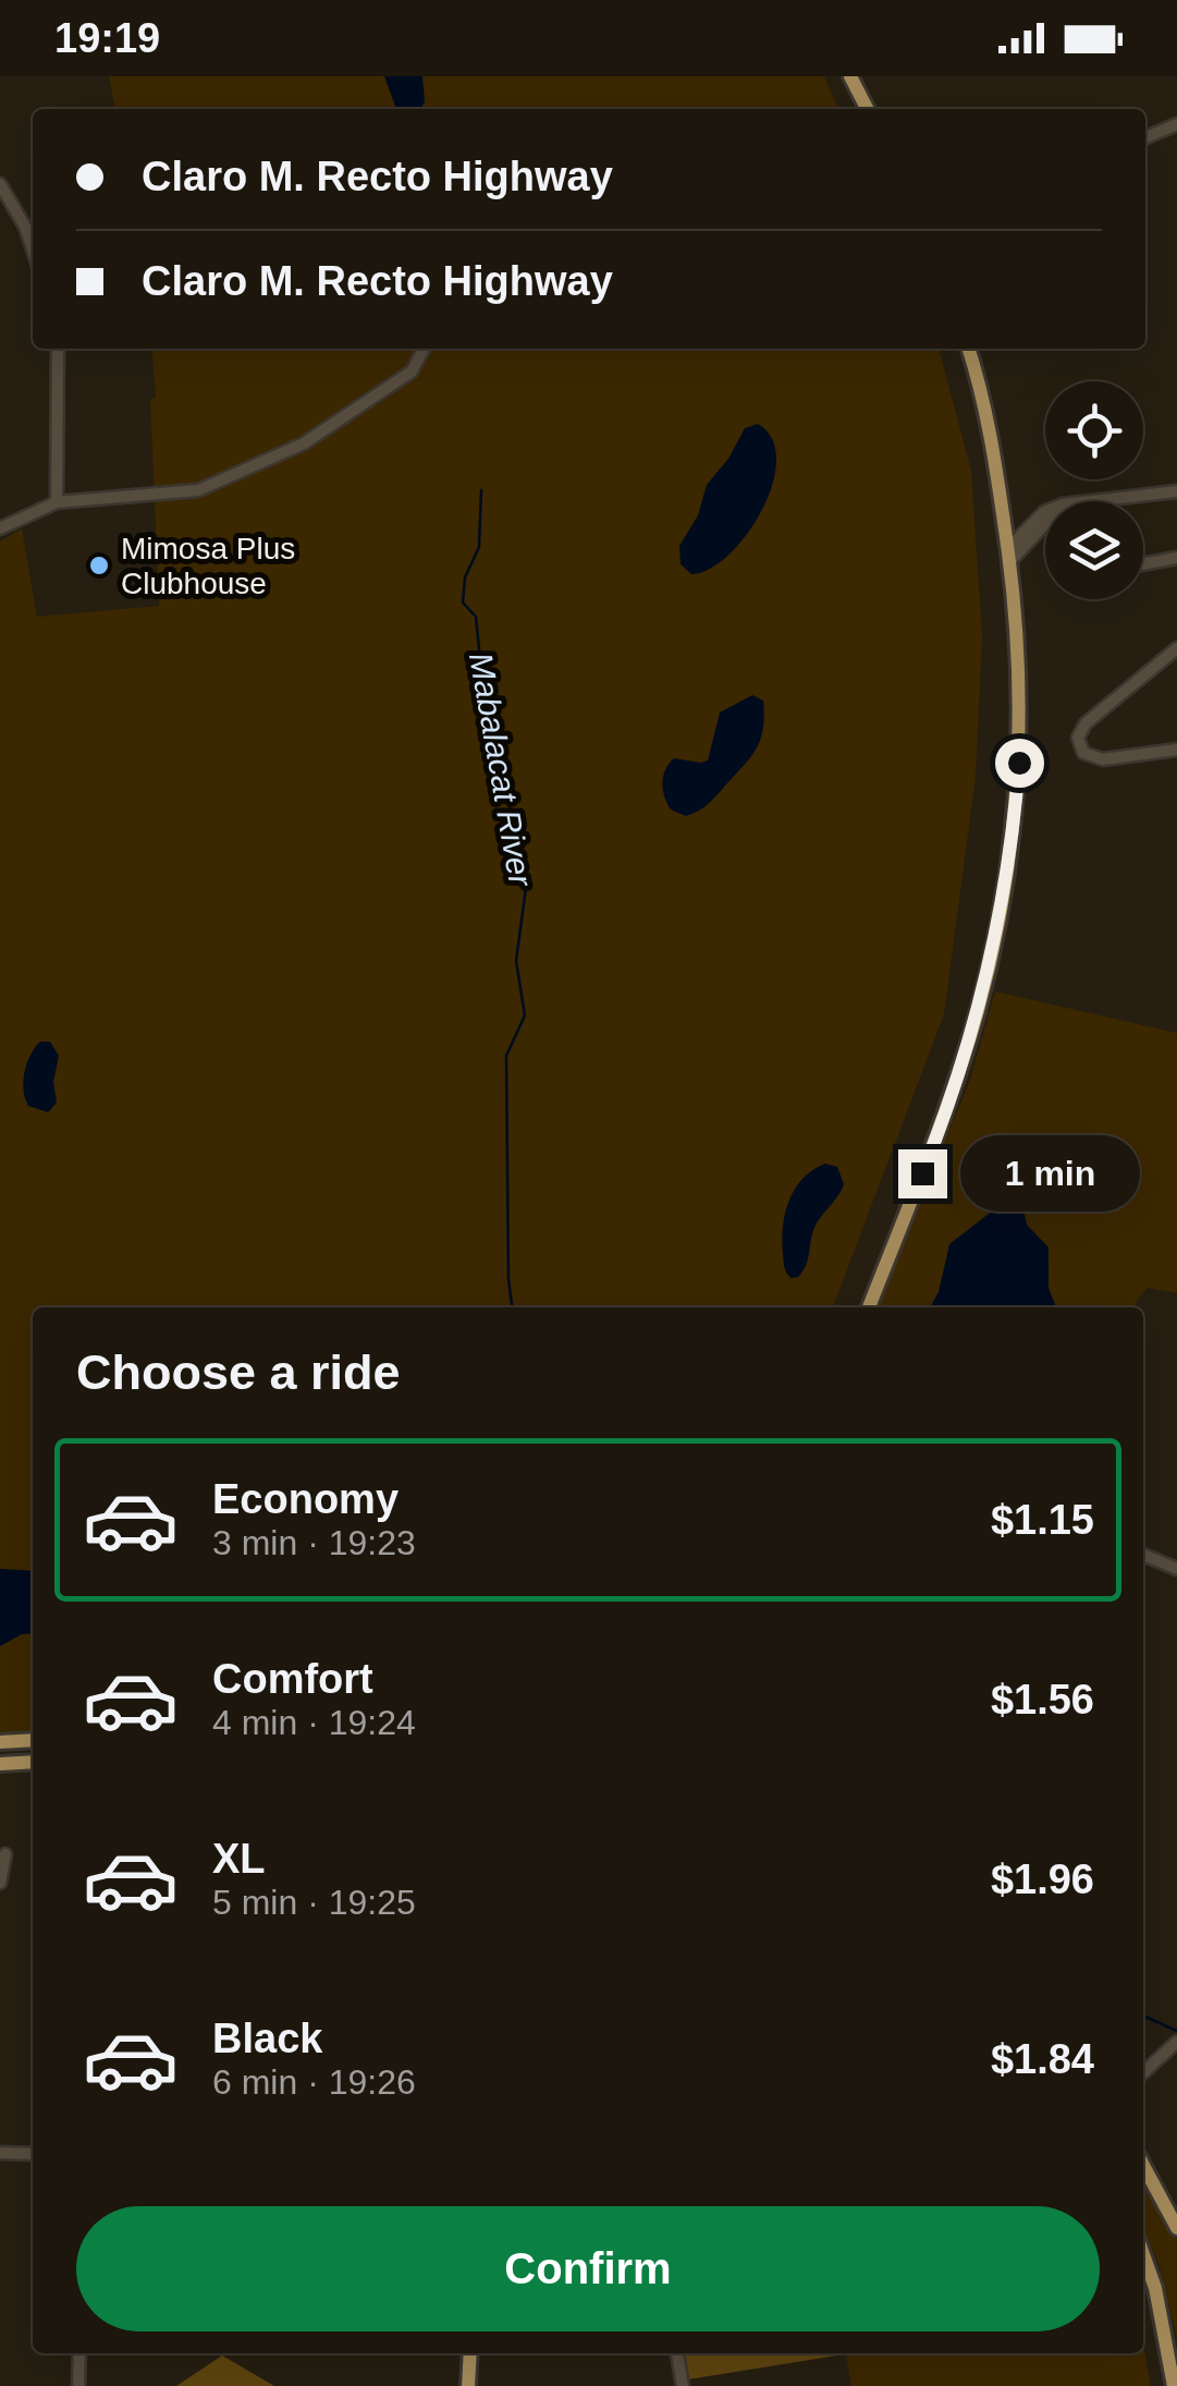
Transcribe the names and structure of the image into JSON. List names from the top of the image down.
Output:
{
  "water": ["Mabalacat River"],
  "places": ["Mimosa Plus Clubhouse"],
  "page": {
    "status": "19:19",
    "banner": ["Claro M. Recto Highway", "Claro M. Recto Highway"],
    "bubble": "1 min",
    "heading": "Choose a ride",
    "list": [
      {
        "name": "Economy",
        "note": "3 min · 19:23",
        "value": "$1.15"
      },
      {
        "name": "Comfort",
        "note": "4 min · 19:24",
        "value": "$1.56"
      },
      {
        "name": "XL",
        "note": "5 min · 19:25",
        "value": "$1.96"
      },
      {
        "name": "Black",
        "note": "6 min · 19:26",
        "value": "$1.84"
      }
    ],
    "buttons": "Confirm"
  }
}
